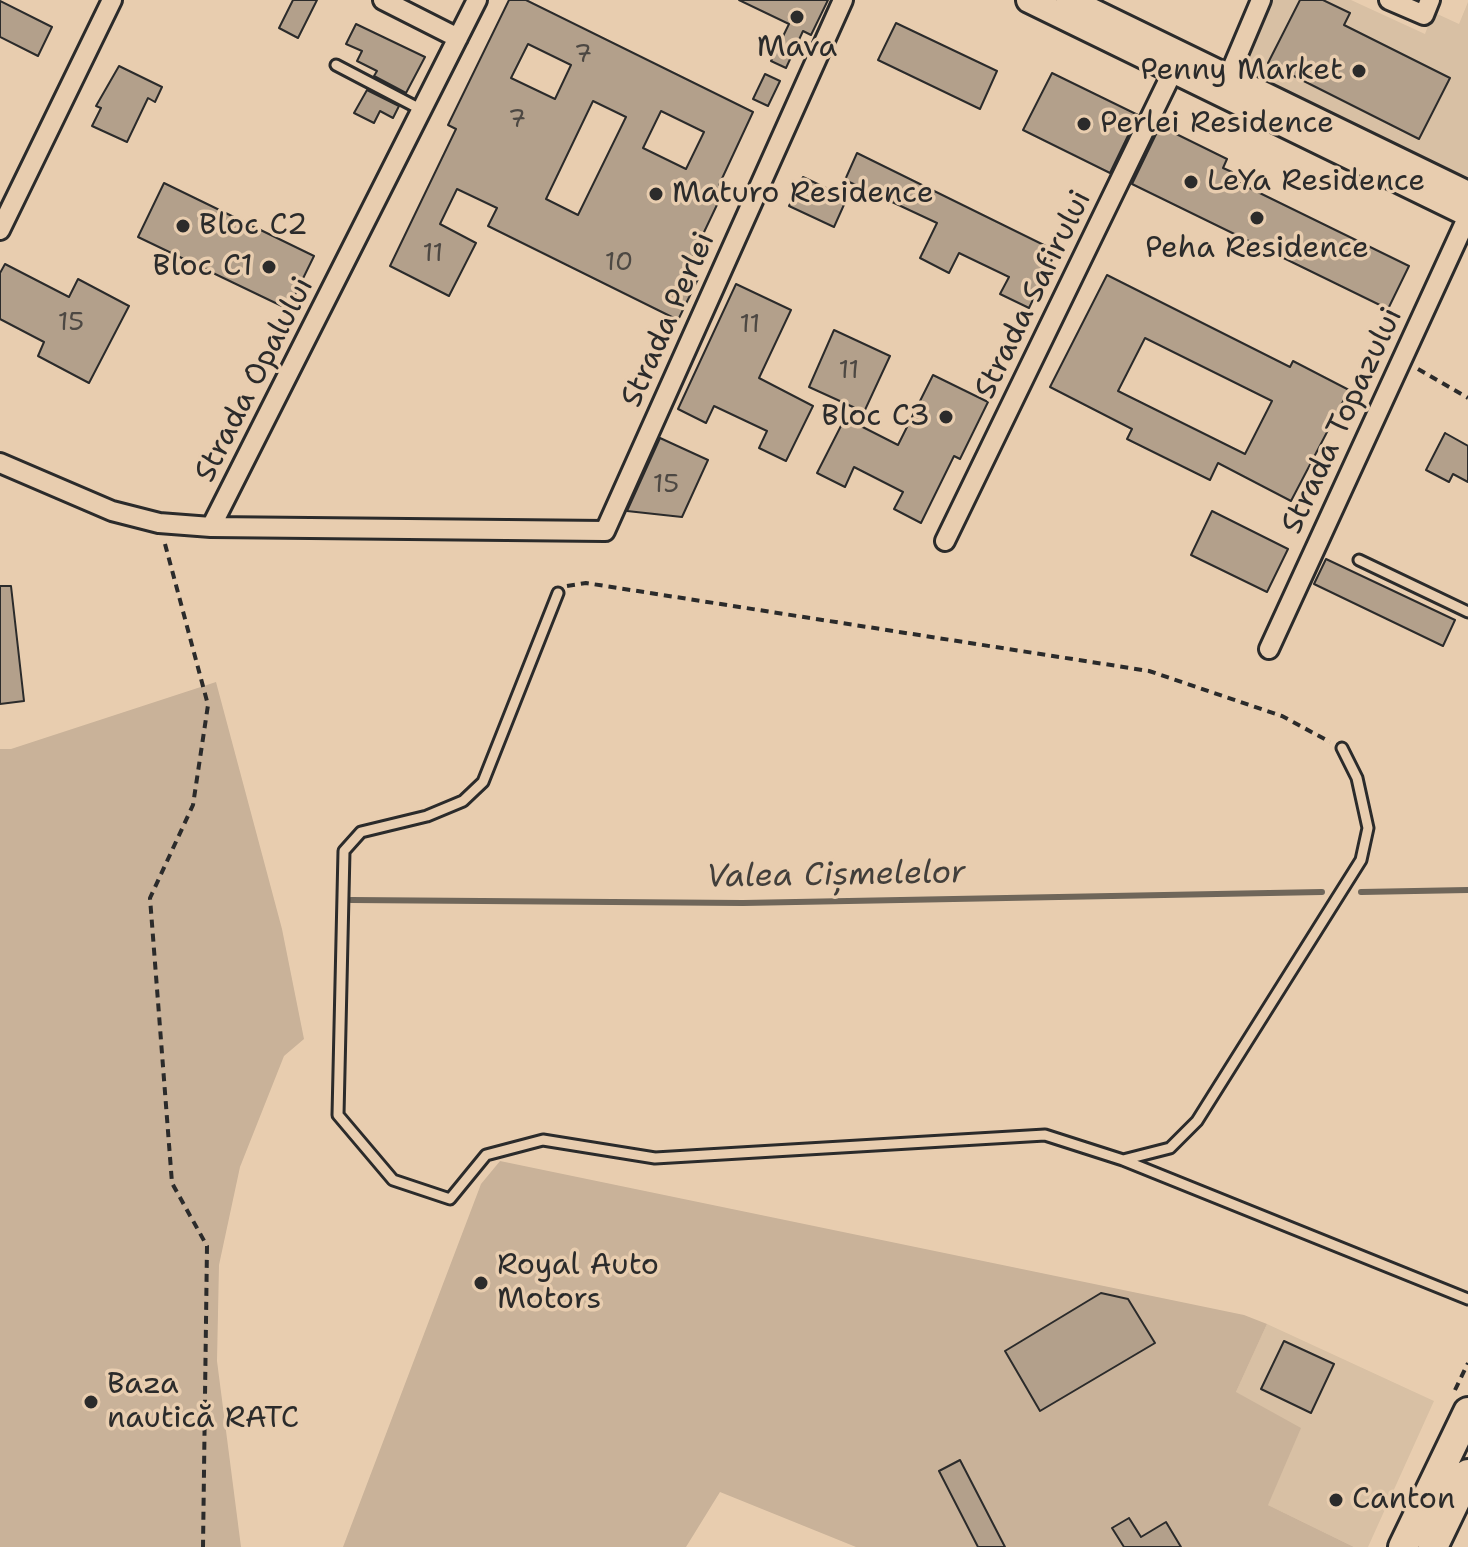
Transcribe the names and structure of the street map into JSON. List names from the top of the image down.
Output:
{
  "streets": {
    "street": [
      "Strada Safirului",
      "Strada Perlei",
      "Strada Opalului",
      "Strada Topazului"
    ]
  },
  "crossings": [
    ["Strada Perlei", "Strada Opalului"]
  ],
  "water": ["Valea Cișmelelor"],
  "places": [
    "Mava",
    "Penny Market",
    "Perlei Residence",
    "LeYa Residence",
    "Maturo Residence",
    "Peha Residence",
    "Bloc C2",
    "Bloc C1",
    "Bloc C3",
    "Royal Auto Motors",
    "Baza nautică RATC",
    "Canton"
  ],
  "house_numbers": [
    "7",
    "7",
    "11",
    "10",
    "15",
    "11",
    "11",
    "15"
  ]
}
